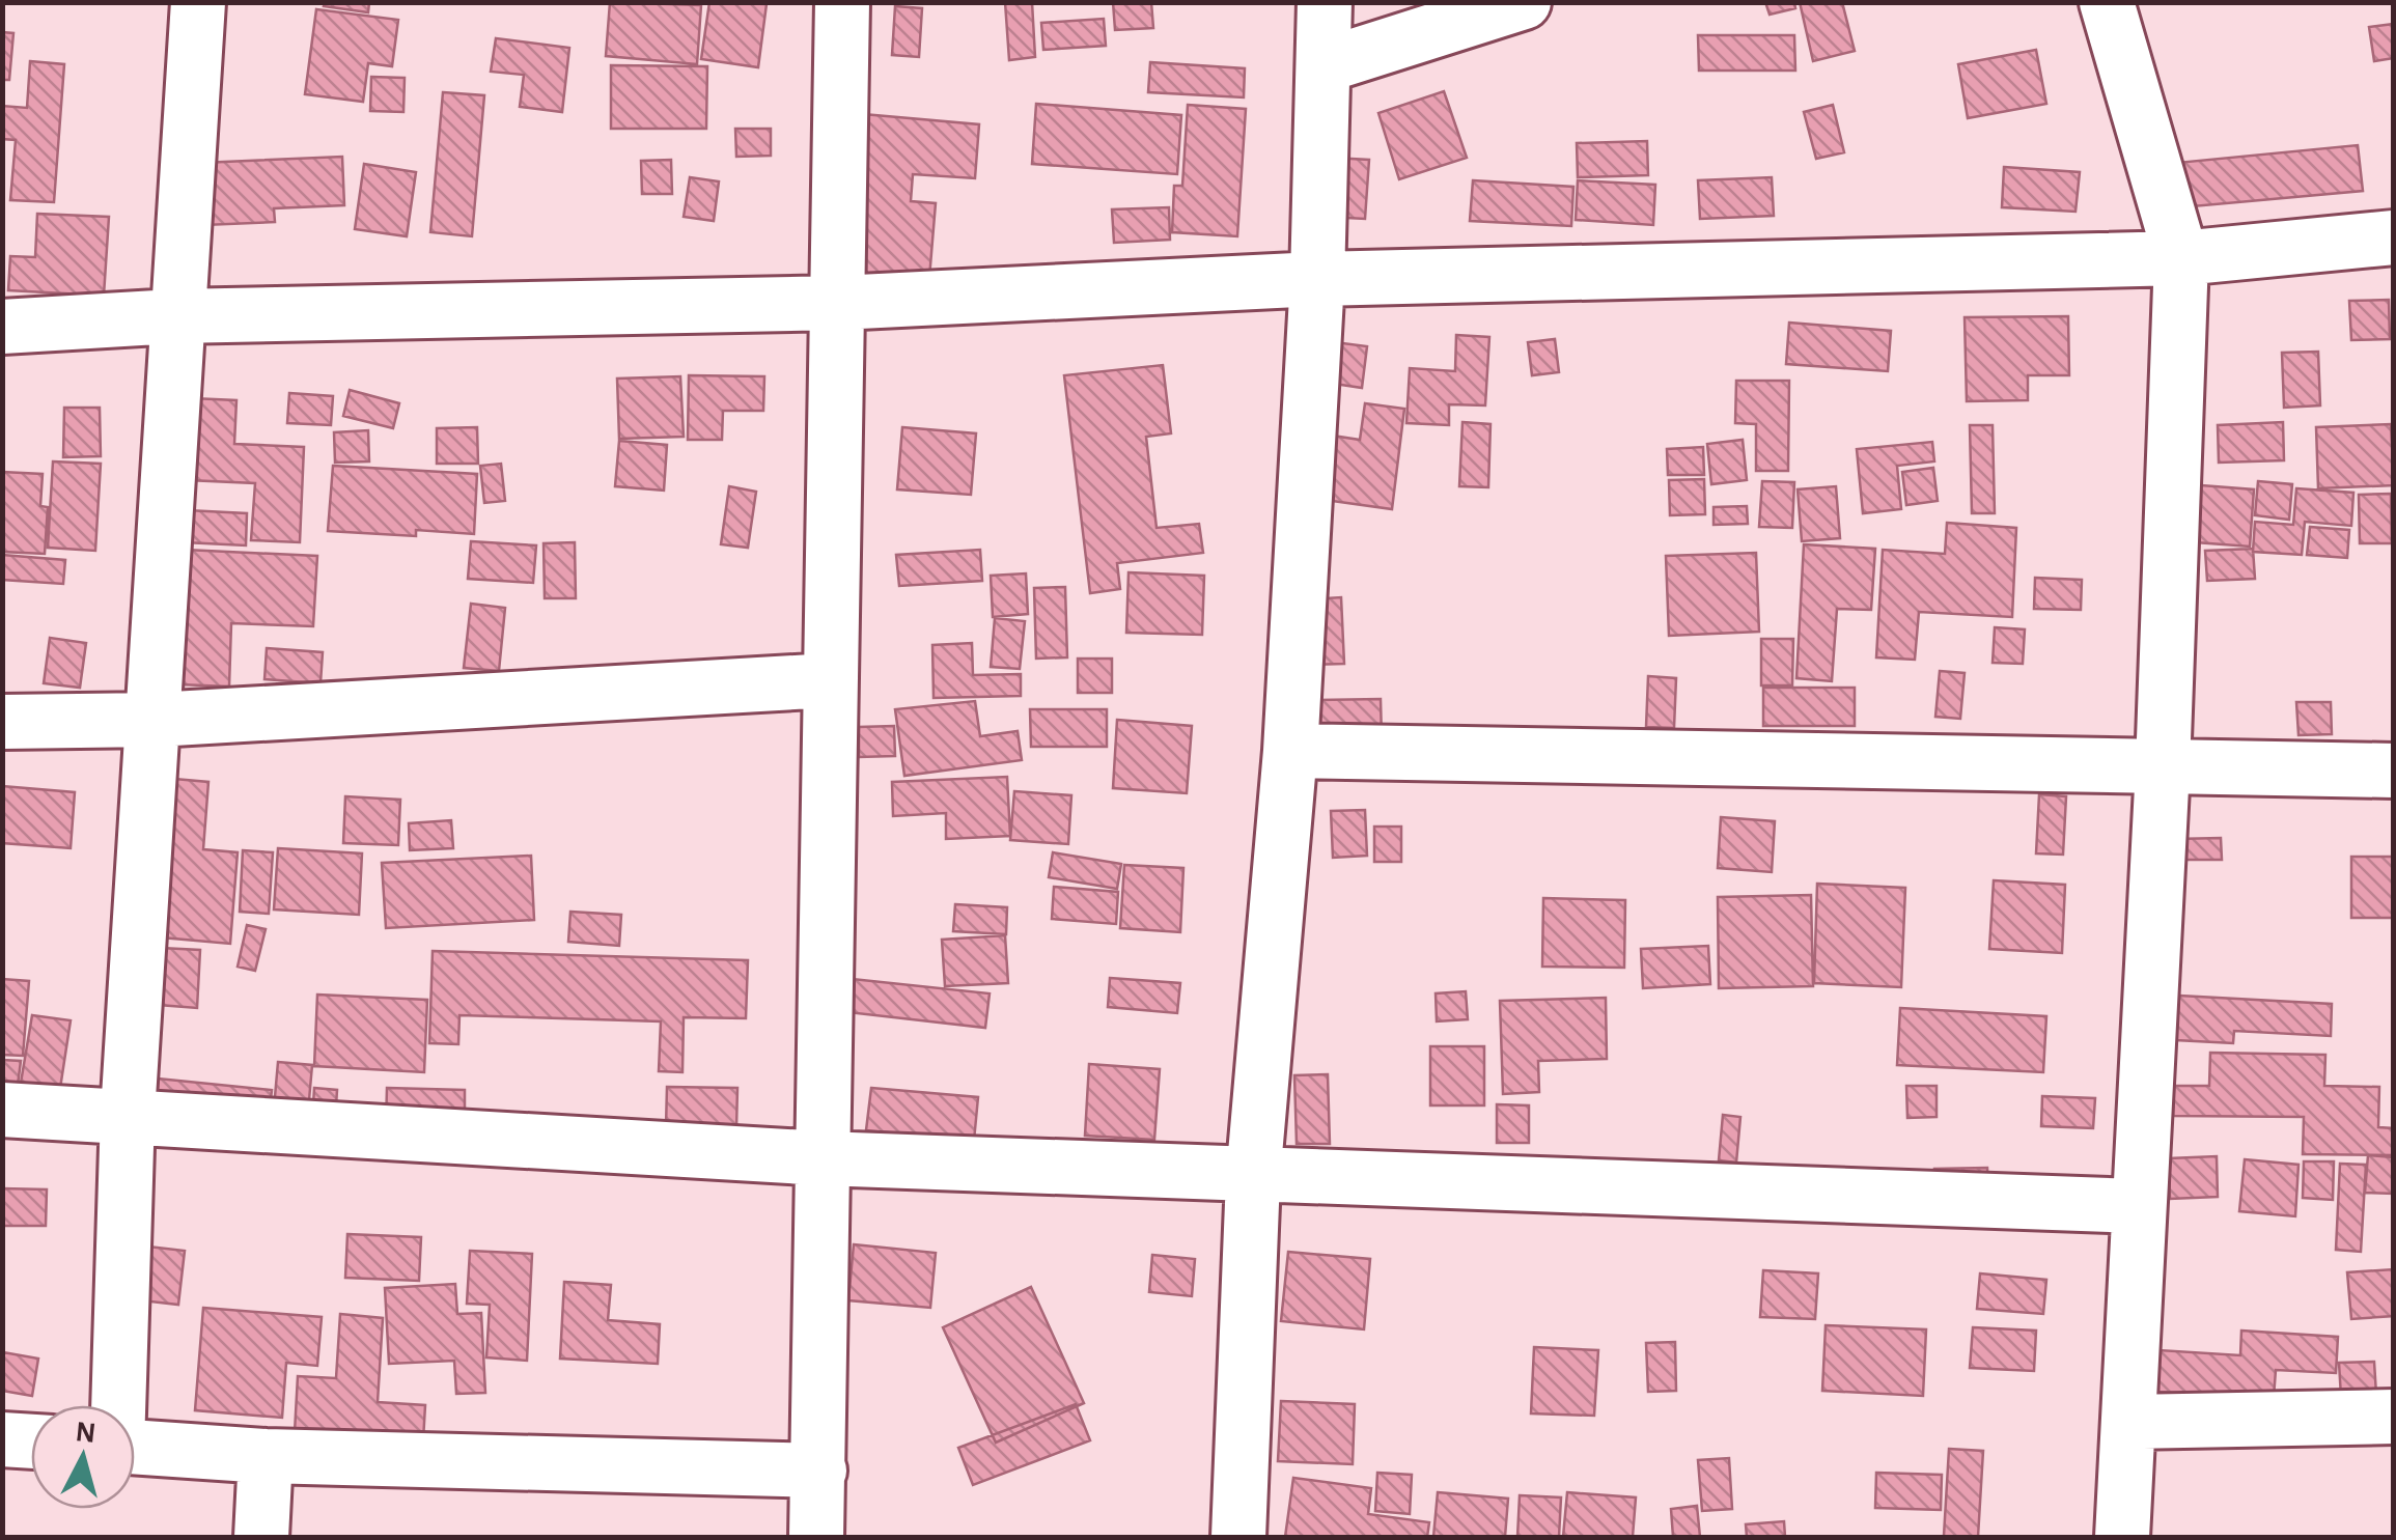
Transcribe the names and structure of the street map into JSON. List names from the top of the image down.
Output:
{
  "north": "top"
}
